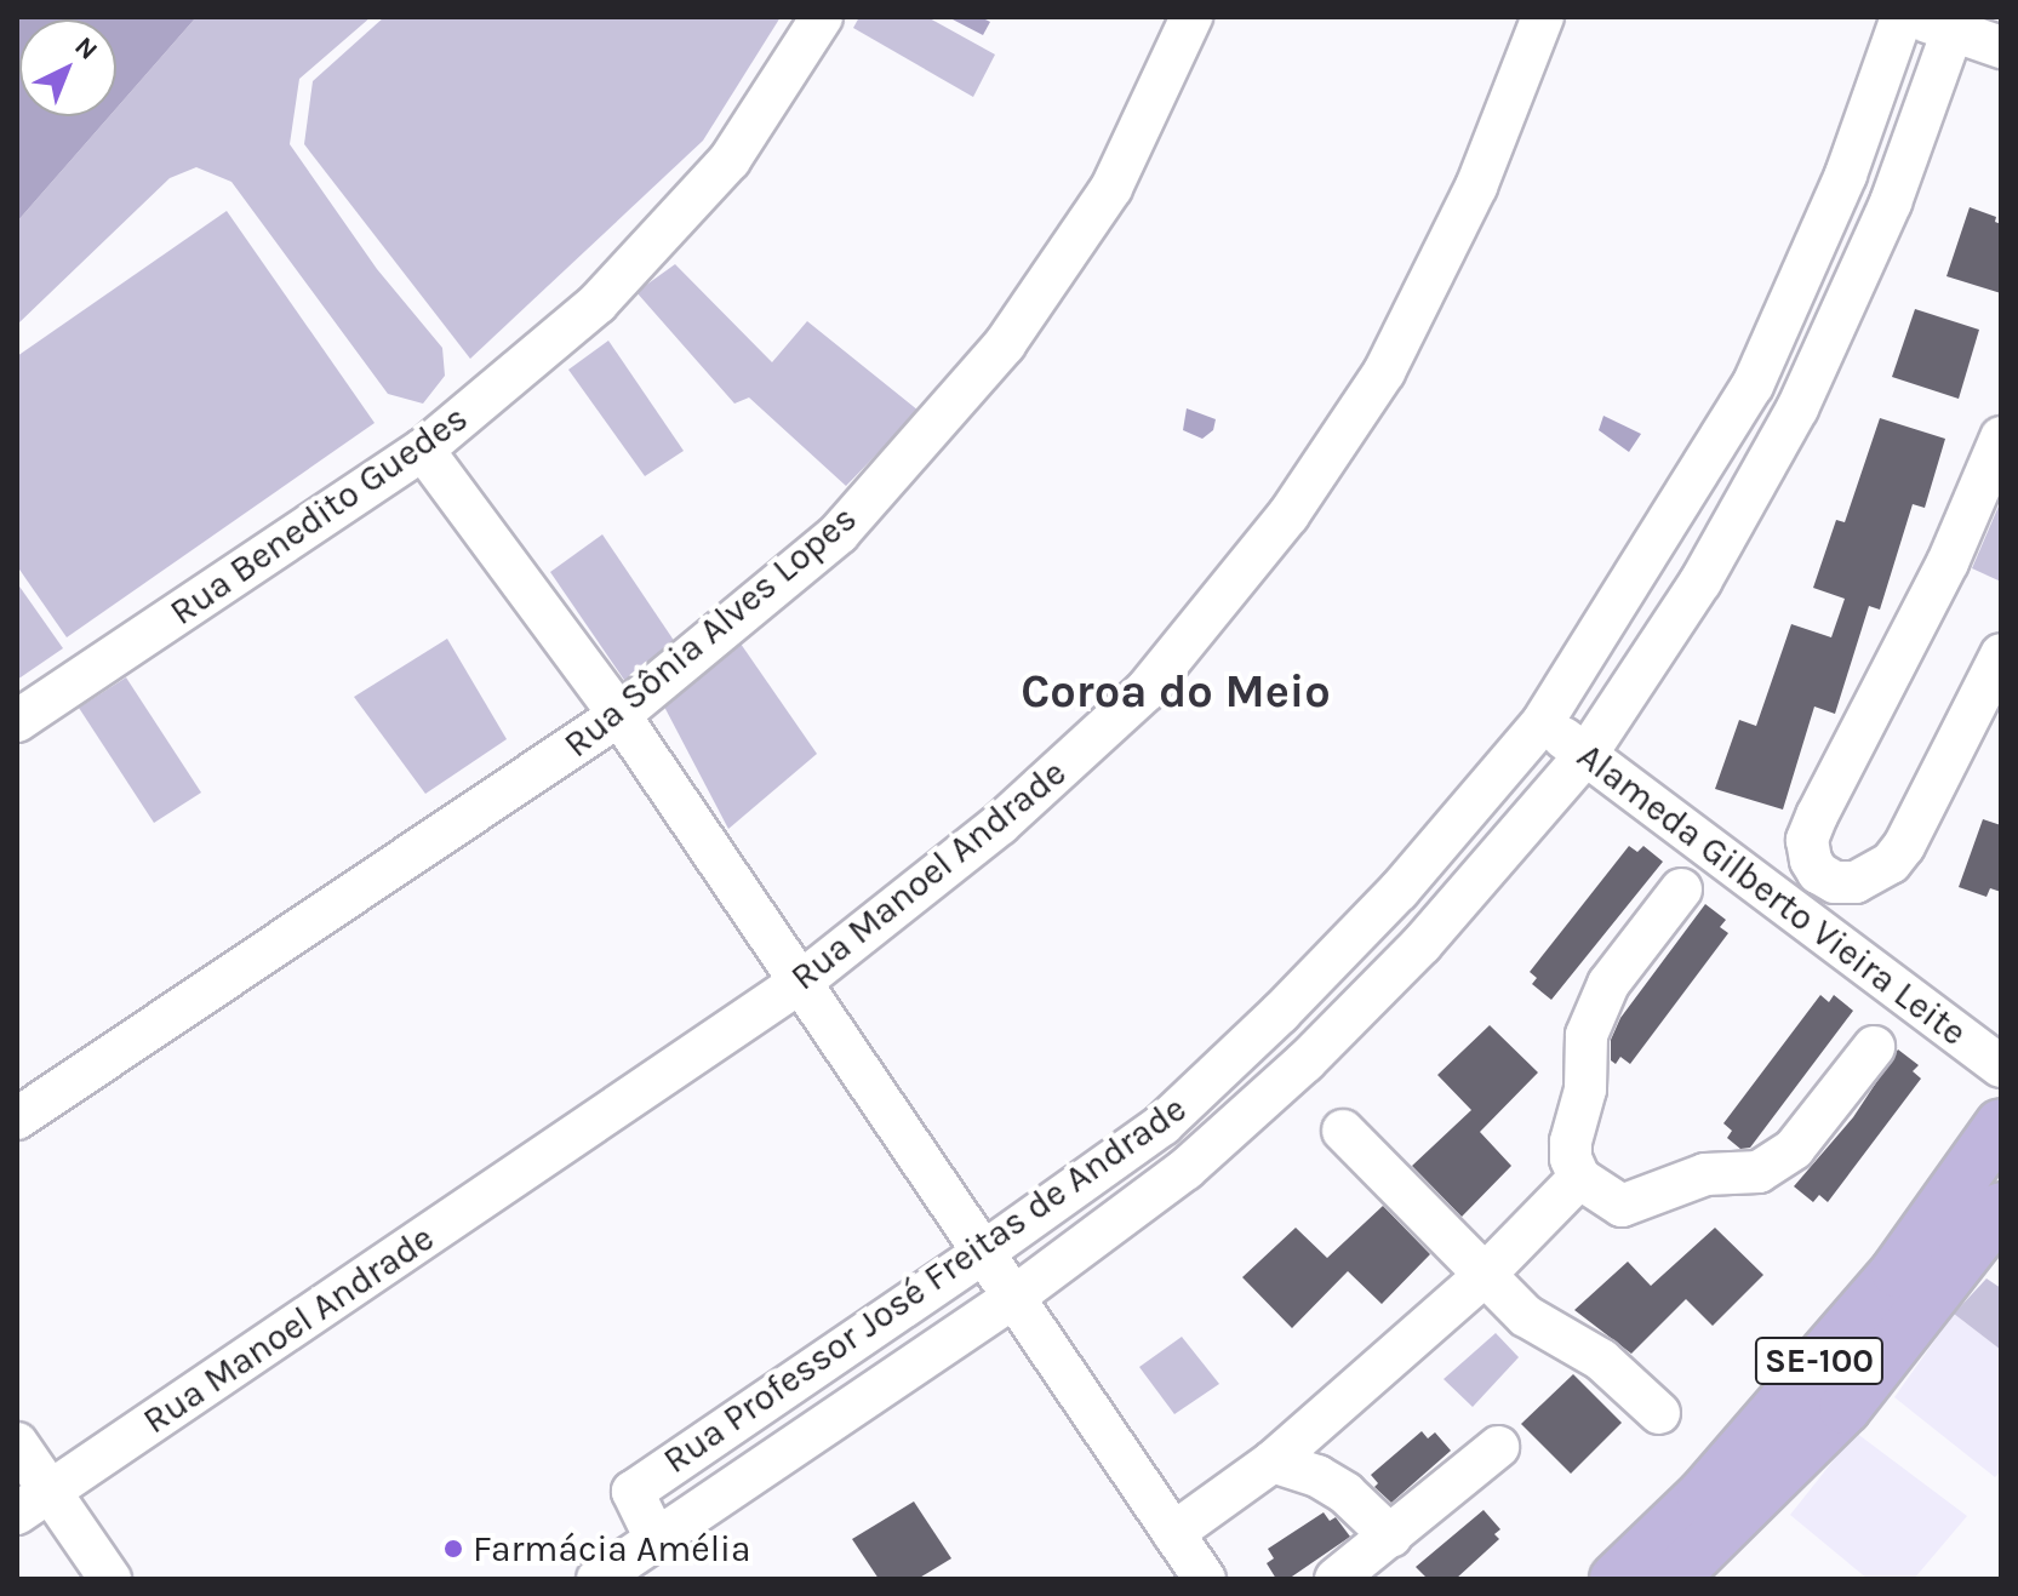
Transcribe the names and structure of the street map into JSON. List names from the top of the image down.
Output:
{
  "streets": {
    "main road": ["SE-100"],
    "street": [
      "Rua Benedito Guedes",
      "Rua Sônia Alves Lopes",
      "Rua Manoel Andrade",
      "Alameda Gilberto Vieira Leite",
      "Rua Professor José Freitas de Andrade"
    ]
  },
  "crossings": [
    ["Alameda Gilberto Vieira Leite", "Rua Professor José Freitas de Andrade"]
  ],
  "districts": ["Coroa do Meio"],
  "places": ["Farmácia Amélia"],
  "north": "top right"
}
